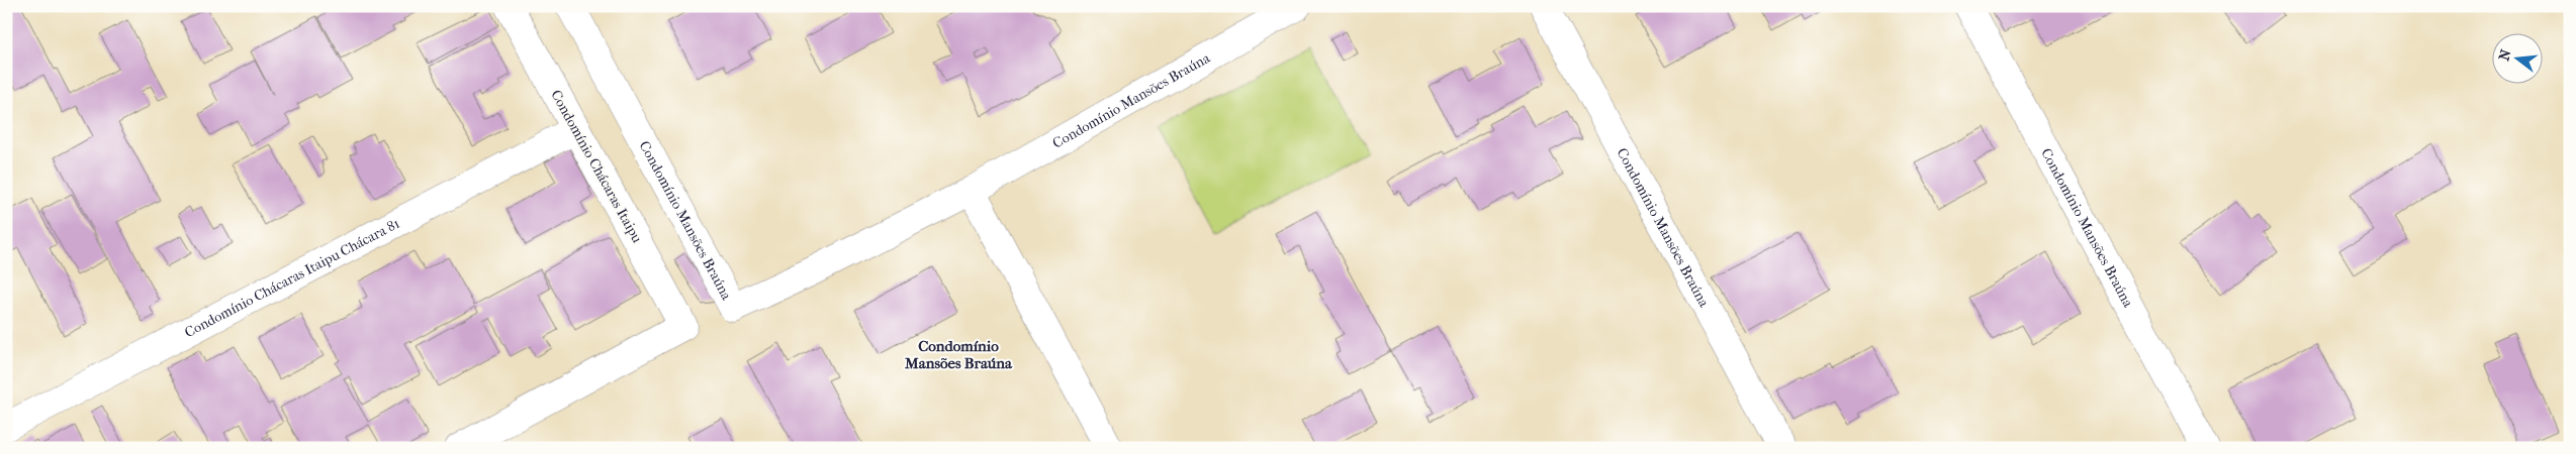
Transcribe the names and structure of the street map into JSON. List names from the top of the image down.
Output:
{
  "streets": {
    "street": ["Condomínio Mansões Braúna", "Condomínio Chácaras Itaipu", "Condomínio Chácaras Itaipu Chácara 81"]
  },
  "crossings": [
    ["Condomínio Chácaras Itaipu", "Condomínio Chácaras Itaipu Chácara 81"]
  ],
  "districts": ["Condomínio Mansões Braúna"],
  "north": "left"
}
